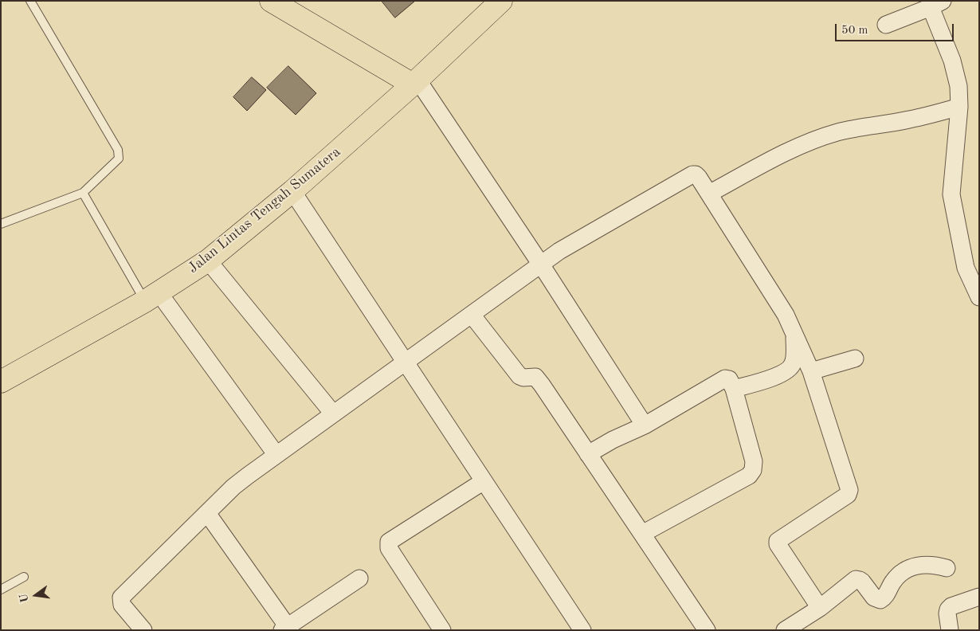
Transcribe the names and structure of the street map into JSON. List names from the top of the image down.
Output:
{
  "streets": {
    "main road": ["Jalan Lintas Tengah Sumatera"]
  },
  "scale_bar": "50 m",
  "north": "left"
}
